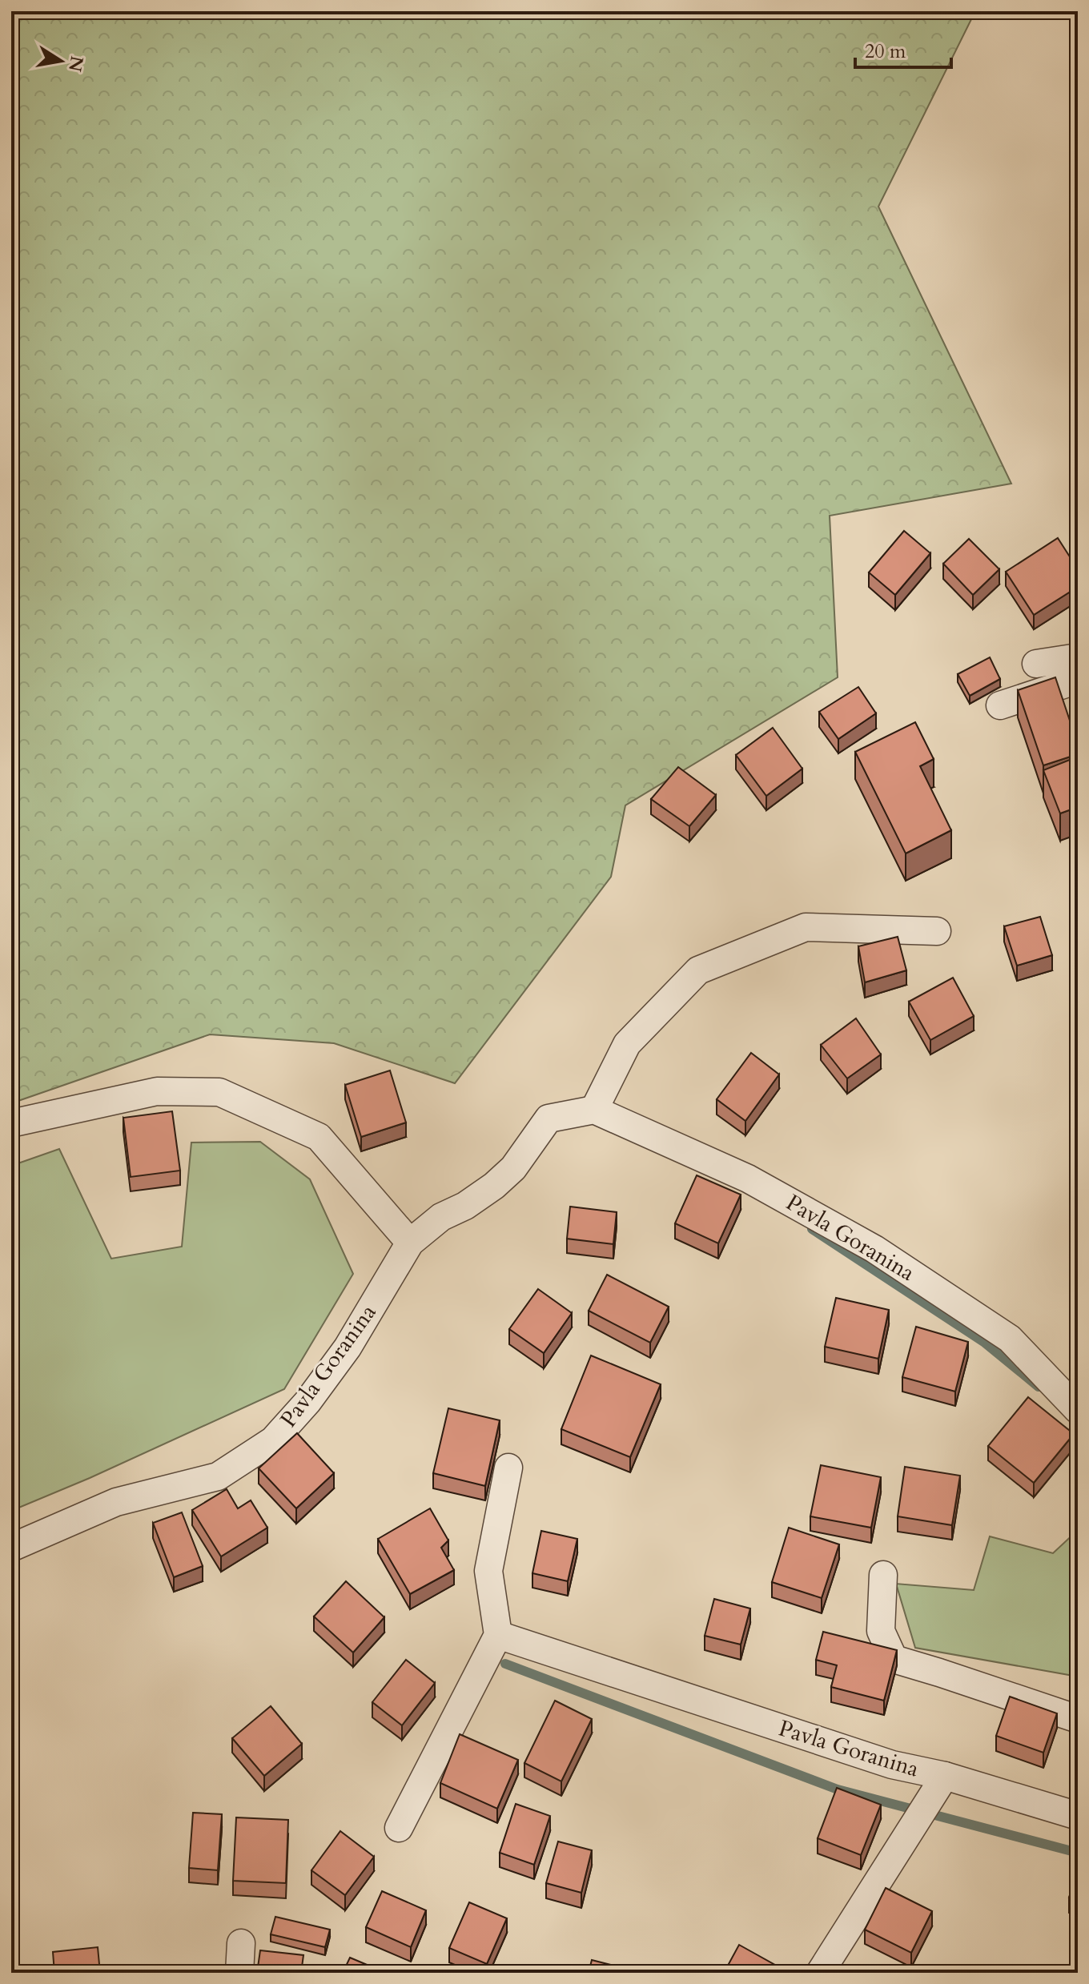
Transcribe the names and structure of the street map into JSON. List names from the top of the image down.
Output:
{
  "streets": {
    "street": ["Pavla Goranina"]
  },
  "scale_bar": "20 m",
  "north": "right"
}
